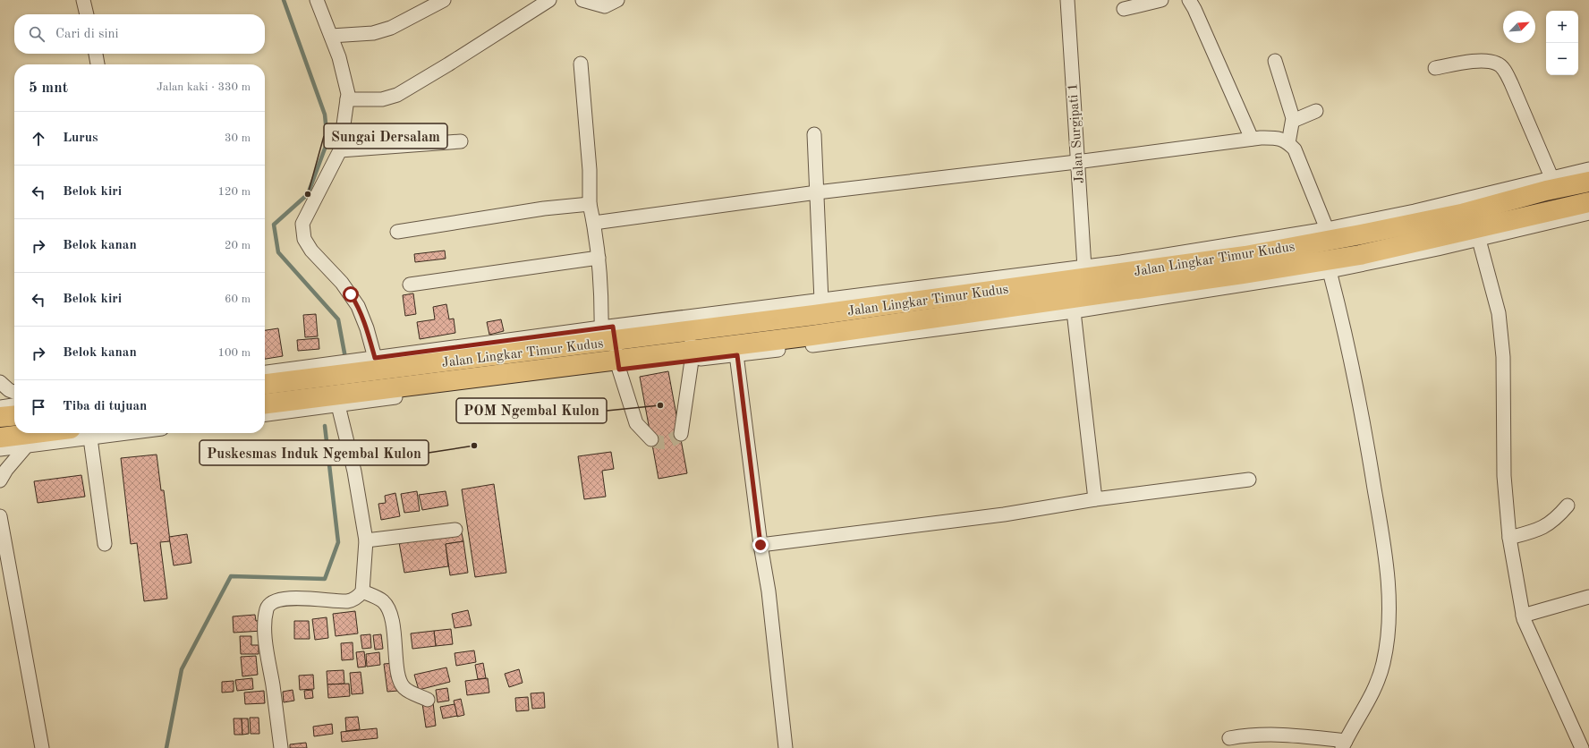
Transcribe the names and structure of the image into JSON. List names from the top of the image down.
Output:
{
  "streets": {
    "highway": ["Jalan Lingkar Timur Kudus"],
    "street": ["Jalan Surgipati 1"]
  },
  "places": ["Sungai Dersalam", "POM Ngembal Kulon", "Puskesmas Induk Ngembal Kulon"],
  "north": "top right",
  "page": {
    "map_buttons": ["+", "−"],
    "search": "Cari di sini",
    "heading": ["5 mnt", "Jalan kaki · 330 m"],
    "list": [
      ["Lurus", "30 m"],
      ["Belok kiri", "120 m"],
      ["Belok kanan", "20 m"],
      ["Belok kiri", "60 m"],
      ["Belok kanan", "100 m"],
      "Tiba di tujuan"
    ]
  }
}
